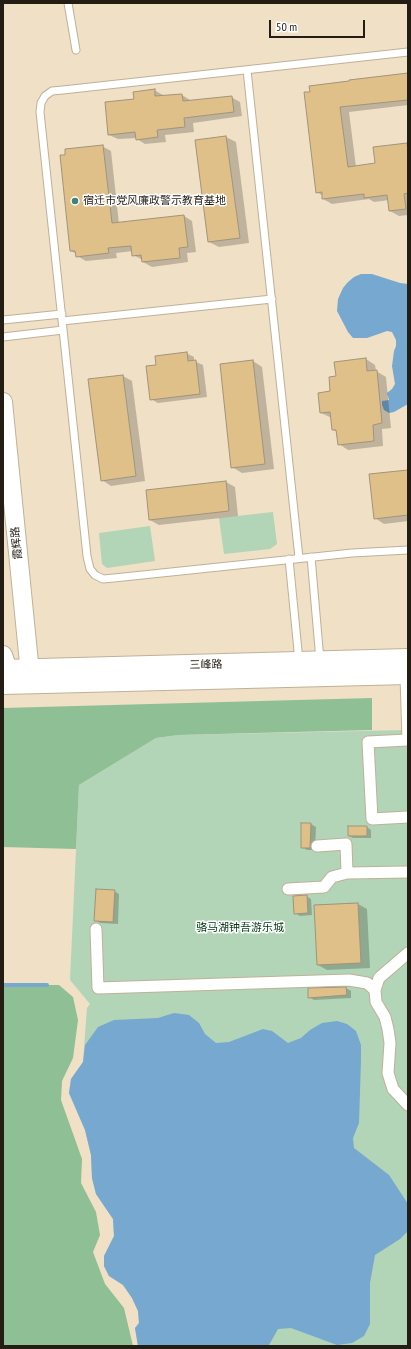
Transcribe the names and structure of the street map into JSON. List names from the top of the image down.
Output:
{
  "streets": {
    "main road": ["三峰路"],
    "street": ["霞辉路"]
  },
  "crossings": [
    ["霞辉路", "三峰路"]
  ],
  "parks": ["骆马湖钟吾游乐城"],
  "places": ["宿迁市党风廉政警示教育基地"],
  "scale_bar": "50 m"
}
